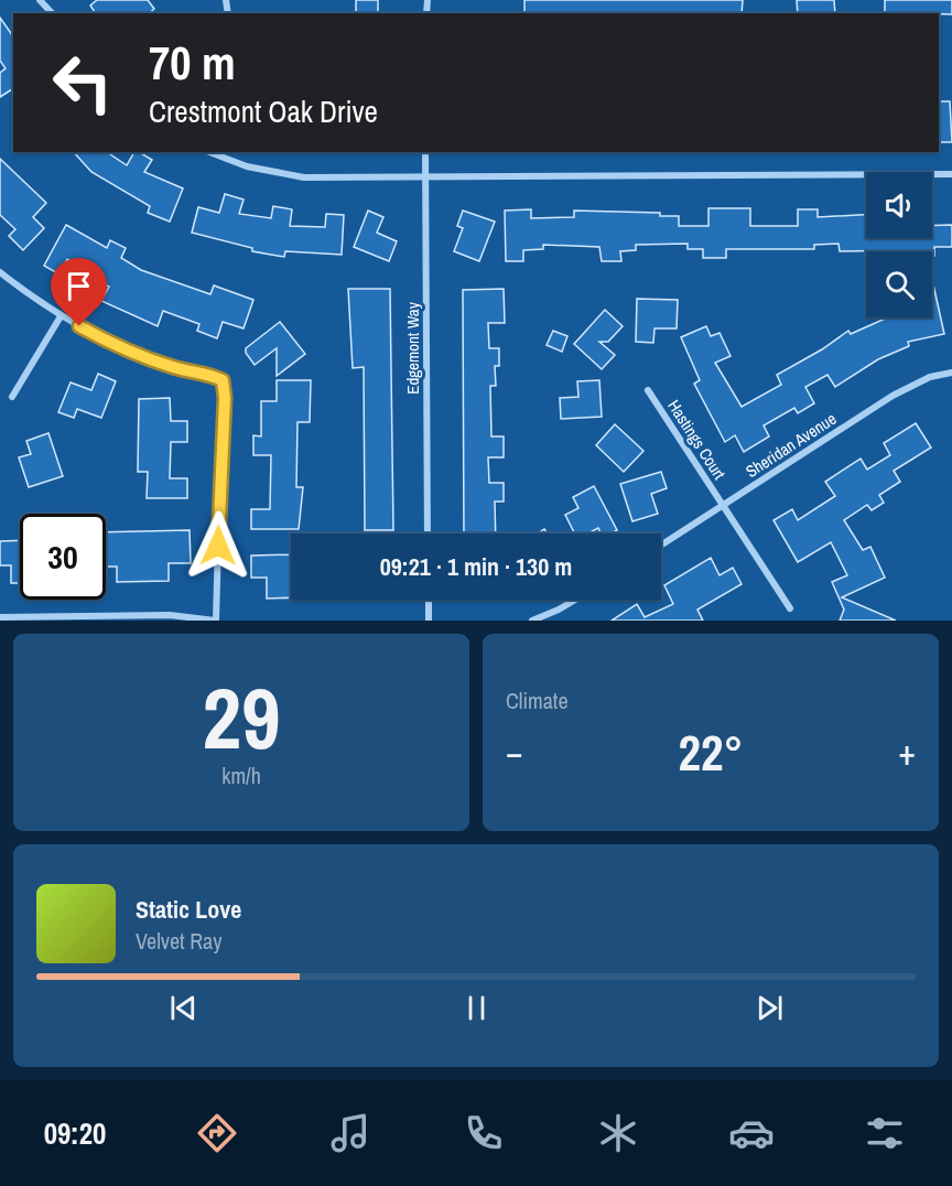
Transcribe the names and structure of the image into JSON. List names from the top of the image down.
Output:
{
  "streets": {
    "street": ["Edgemont Way", "Hastings Court", "Sheridan Avenue"]
  },
  "crossings": [
    ["Hastings Court", "Sheridan Avenue"]
  ],
  "page": {
    "turn": ["70 m", "Crestmont Oak Drive"],
    "limit": "30",
    "trip": "09:21 · 1 min · 130 m",
    "tile": [
      ["29", "km/h"],
      "Climate"
    ],
    "heat": ["−", "22°", "+"],
    "song": ["Static Love", "Velvet Ray"],
    "tabs": "09:20"
  }
}
